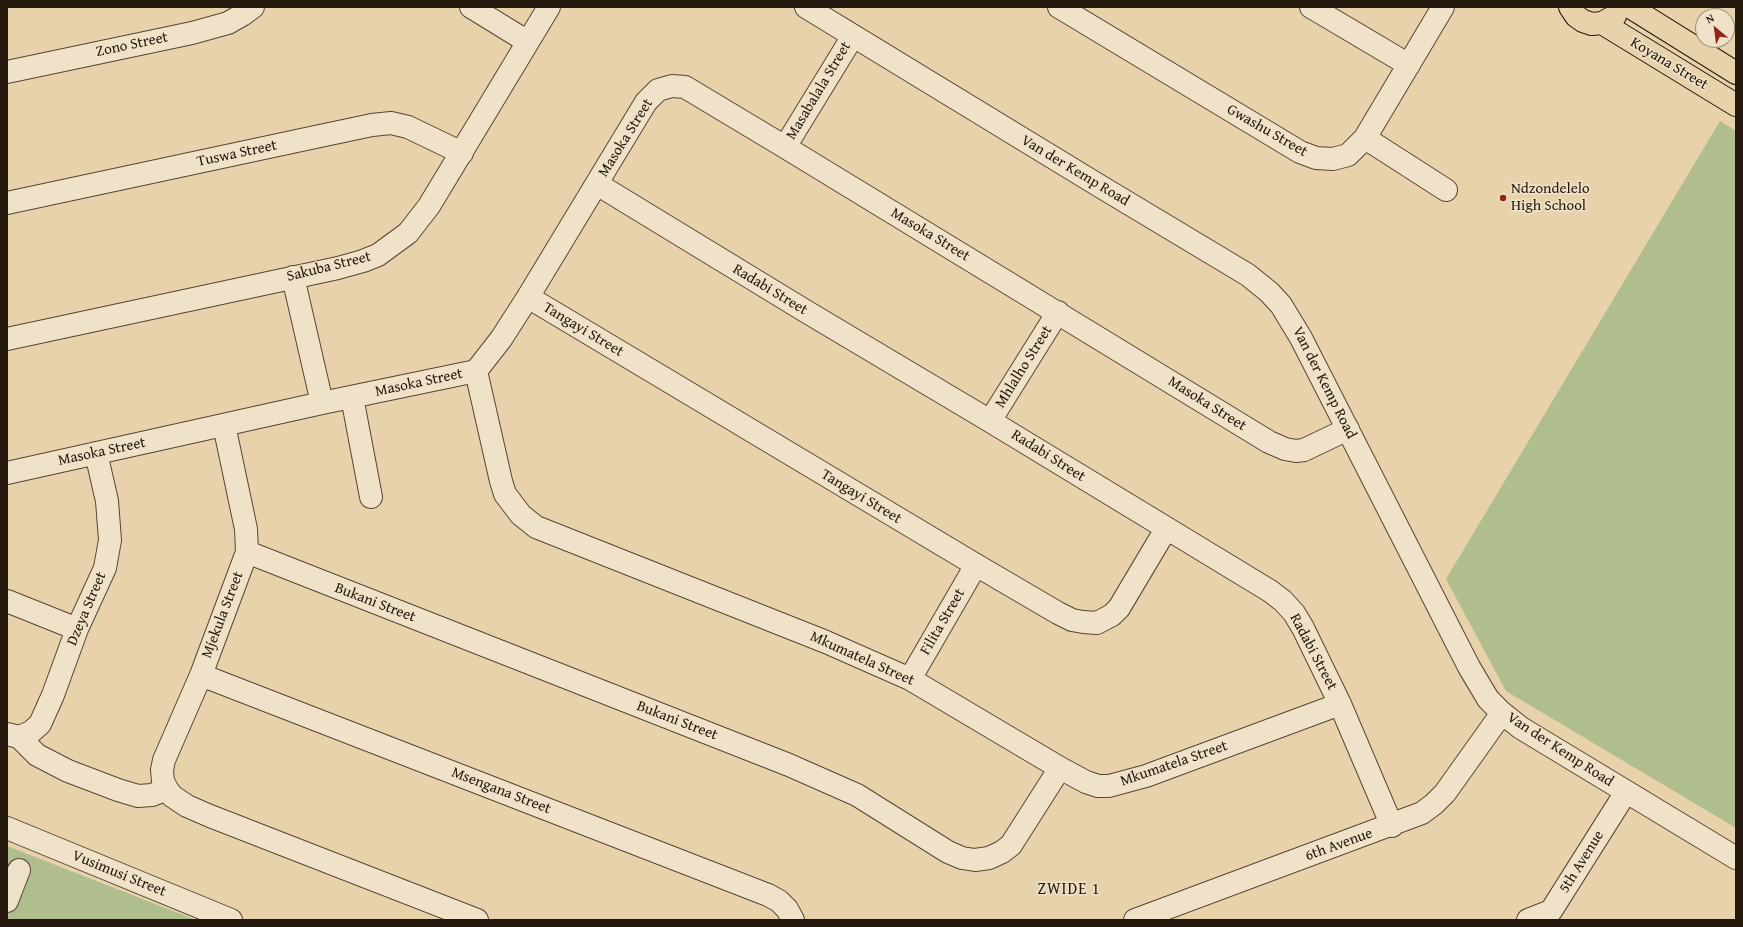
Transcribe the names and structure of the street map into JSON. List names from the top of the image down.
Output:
{
  "streets": {
    "main road": ["Koyana Street"],
    "street": [
      "Zono Street",
      "Masabalala Street",
      "Gwashu Street",
      "Masoka Street",
      "Tuswa Street",
      "Van der Kemp Road",
      "Sakuba Street",
      "Radabi Street",
      "Tangayi Street",
      "Mhlalho Street",
      "Bukani Street",
      "Dzeya Street",
      "Mjekula Street",
      "Filita Street",
      "Mkumatela Street",
      "Msengana Street",
      "6th Avenue",
      "5th Avenue",
      "Vusimusi Street"
    ]
  },
  "crossings": [
    ["Masabalala Street", "Masoka Street"],
    ["Masabalala Street", "Van der Kemp Road"],
    ["Masoka Street", "Van der Kemp Road"],
    ["Masoka Street", "Radabi Street"],
    ["Masoka Street", "Tangayi Street"],
    ["Masoka Street", "Mhlalho Street"],
    ["Masoka Street", "Dzeya Street"],
    ["Masoka Street", "Mjekula Street"],
    ["Masoka Street", "Mkumatela Street"],
    ["Tuswa Street", "Sakuba Street"],
    ["Van der Kemp Road", "6th Avenue"],
    ["Van der Kemp Road", "5th Avenue"],
    ["Radabi Street", "Tangayi Street"],
    ["Radabi Street", "Mhlalho Street"],
    ["Radabi Street", "Mkumatela Street"],
    ["Radabi Street", "6th Avenue"],
    ["Tangayi Street", "Filita Street"],
    ["Bukani Street", "Mjekula Street"],
    ["Bukani Street", "Mkumatela Street"],
    ["Mjekula Street", "Msengana Street"],
    ["Filita Street", "Mkumatela Street"]
  ],
  "districts": ["ZWIDE 1"],
  "places": ["Ndzondelelo High School"],
  "north": "top left"
}
